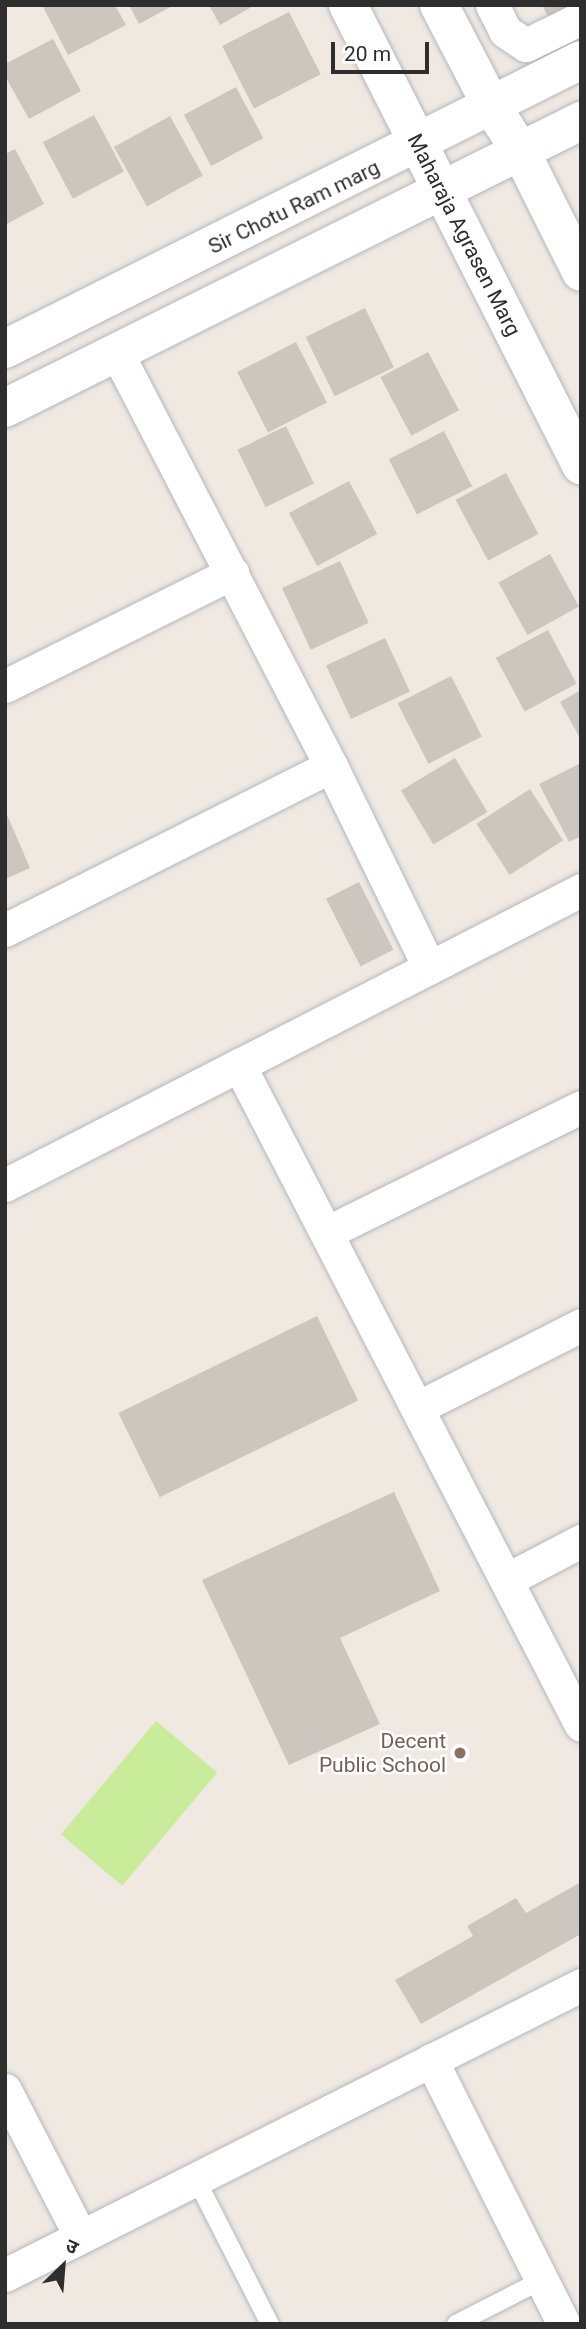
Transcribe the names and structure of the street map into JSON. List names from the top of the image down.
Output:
{
  "streets": {
    "street": ["Sir Chotu Ram marg", "Maharaja Agrasen Marg"]
  },
  "crossings": [
    ["Sir Chotu Ram marg", "Maharaja Agrasen Marg"]
  ],
  "places": ["Decent Public School"],
  "scale_bar": "20 m",
  "north": "top right"
}
